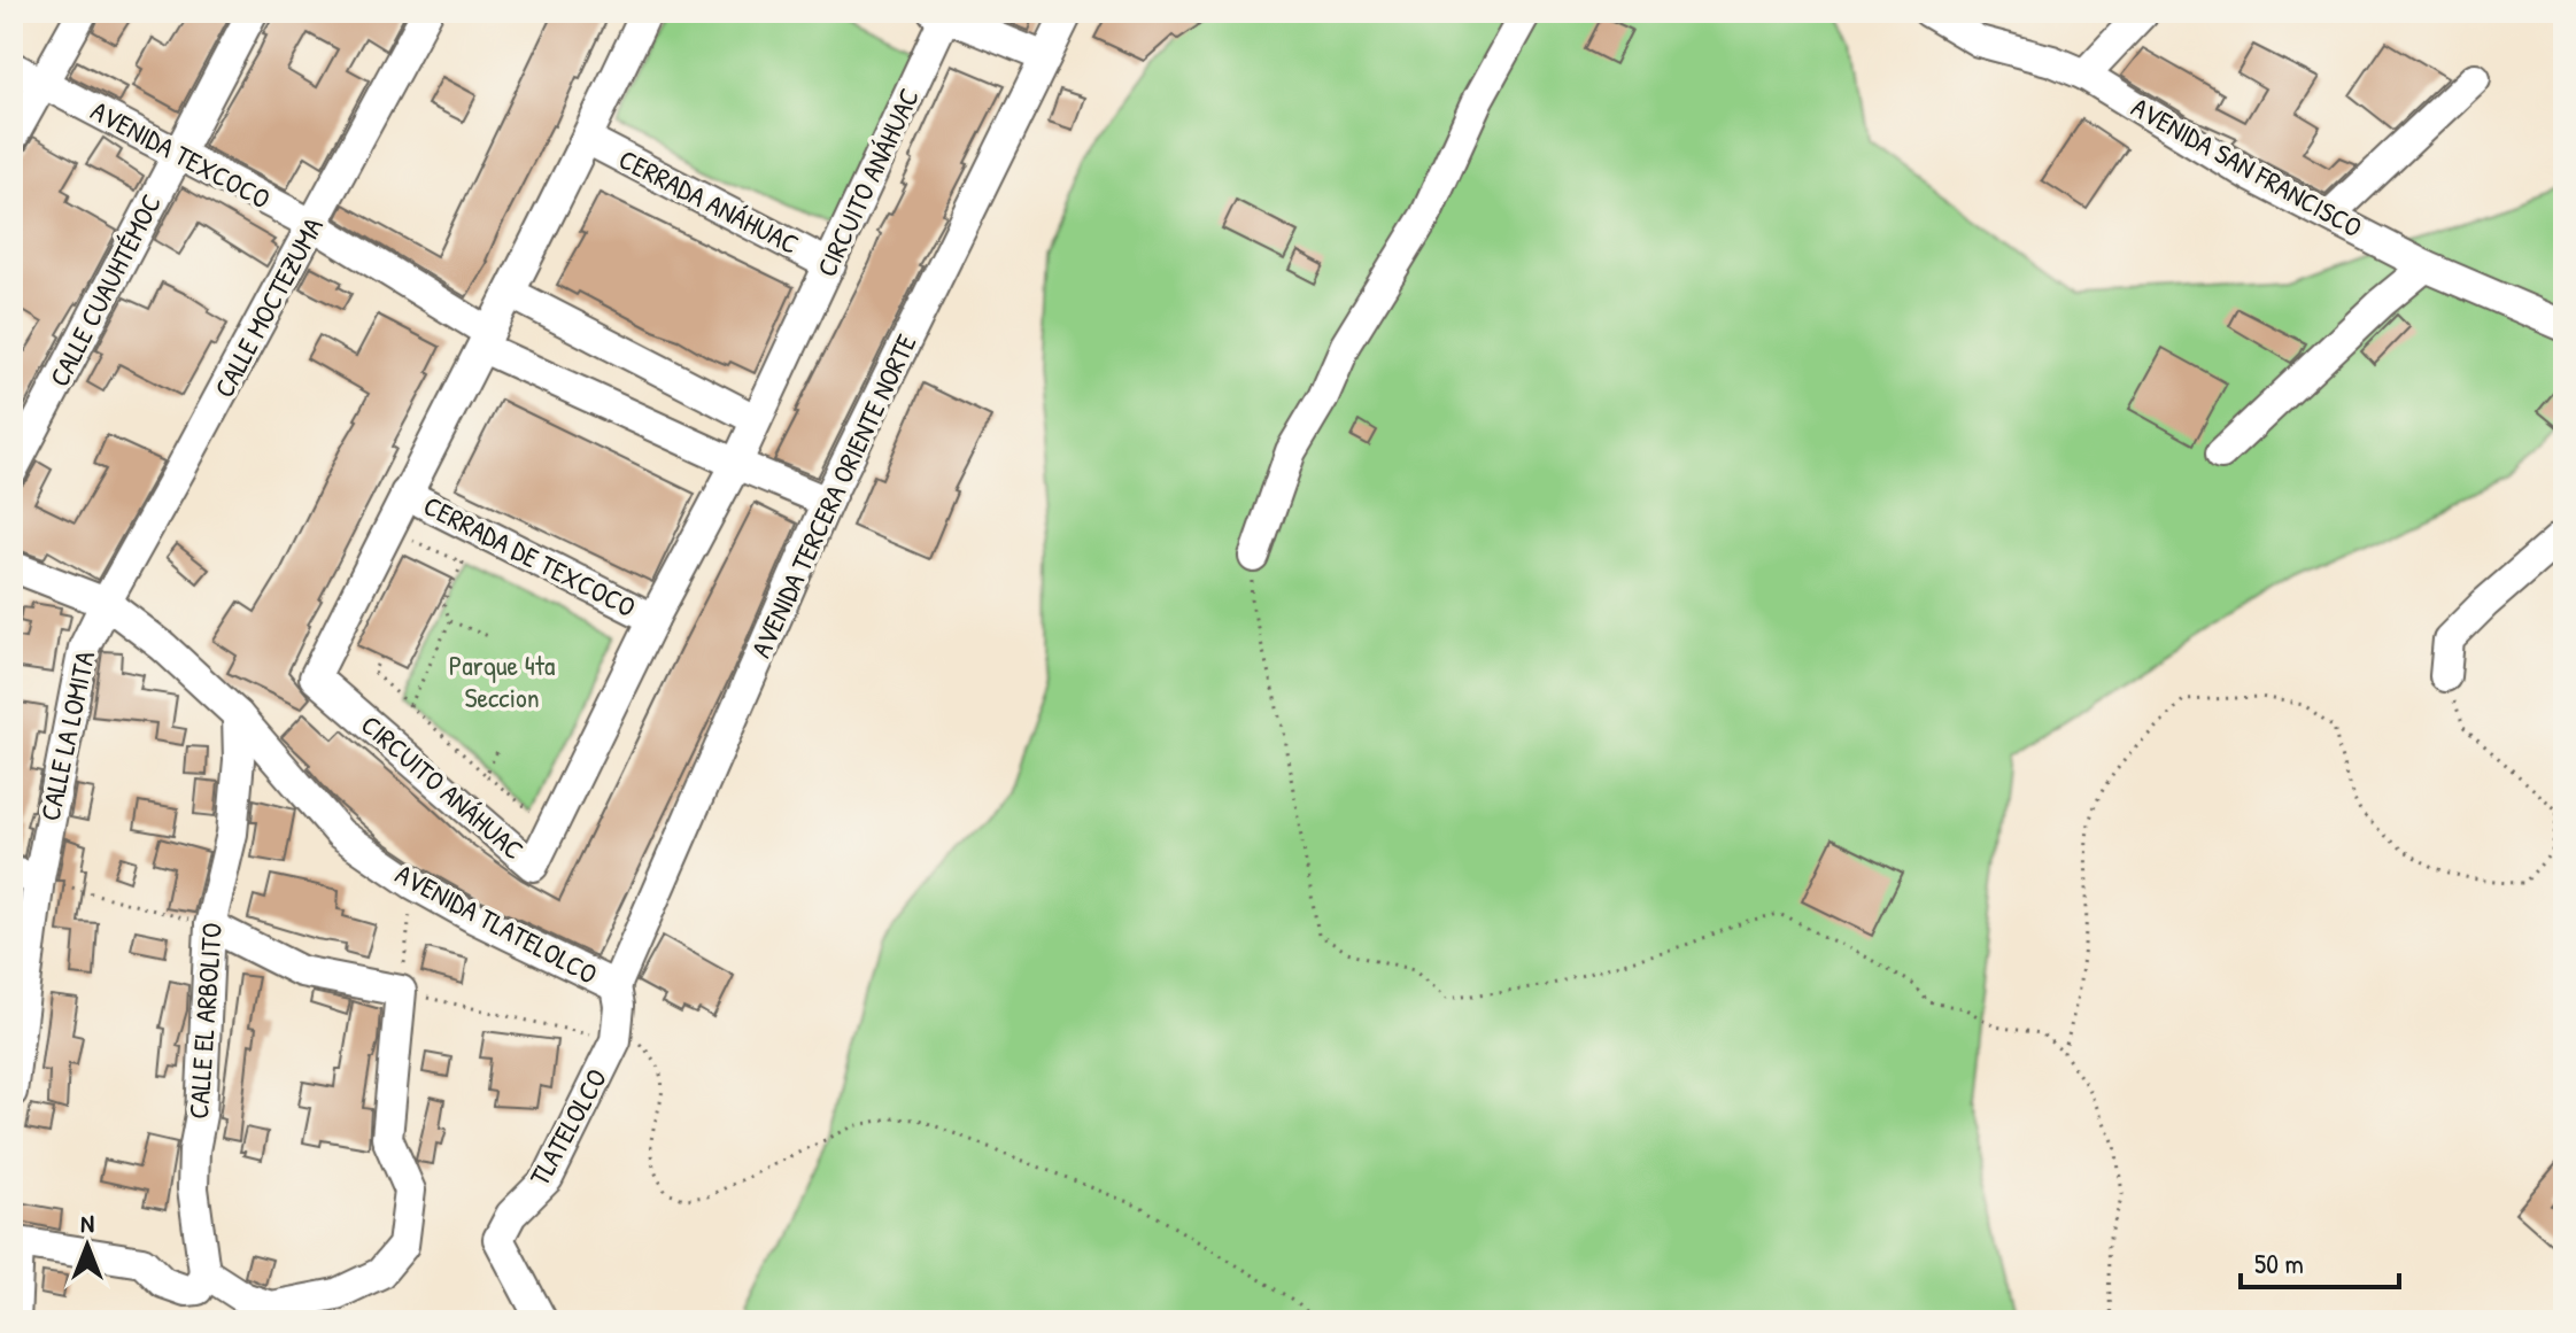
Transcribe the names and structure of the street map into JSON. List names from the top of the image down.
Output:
{
  "streets": {
    "street": [
      "AVENIDA TEXCOCO",
      "AVENIDA SAN FRANCISCO",
      "CIRCUITO ANÁHUAC",
      "CERRADA ANÁHUAC",
      "CALLE CUAUHTÉMOC",
      "CALLE MOCTEZUMA",
      "AVENIDA TERCERA ORIENTE NORTE",
      "CERRADA DE TEXCOCO",
      "CALLE LA LOMITA",
      "AVENIDA TLATELOLCO",
      "CALLE EL ARBOLITO",
      "TLATELOLCO"
    ]
  },
  "crossings": [
    ["AVENIDA TEXCOCO", "CIRCUITO ANÁHUAC"],
    ["AVENIDA TEXCOCO", "CALLE CUAUHTÉMOC"],
    ["AVENIDA TEXCOCO", "CALLE MOCTEZUMA"],
    ["AVENIDA TEXCOCO", "AVENIDA TERCERA ORIENTE NORTE"],
    ["CIRCUITO ANÁHUAC", "CERRADA ANÁHUAC"],
    ["CIRCUITO ANÁHUAC", "CERRADA DE TEXCOCO"],
    ["CALLE MOCTEZUMA", "CALLE LA LOMITA"],
    ["CALLE MOCTEZUMA", "AVENIDA TLATELOLCO"],
    ["AVENIDA TERCERA ORIENTE NORTE", "AVENIDA TLATELOLCO"],
    ["CALLE LA LOMITA", "AVENIDA TLATELOLCO"],
    ["AVENIDA TLATELOLCO", "CALLE EL ARBOLITO"],
    ["AVENIDA TLATELOLCO", "TLATELOLCO"]
  ],
  "parks": ["Parque 4ta Seccion"],
  "scale_bar": "50 m",
  "north": "top"
}
